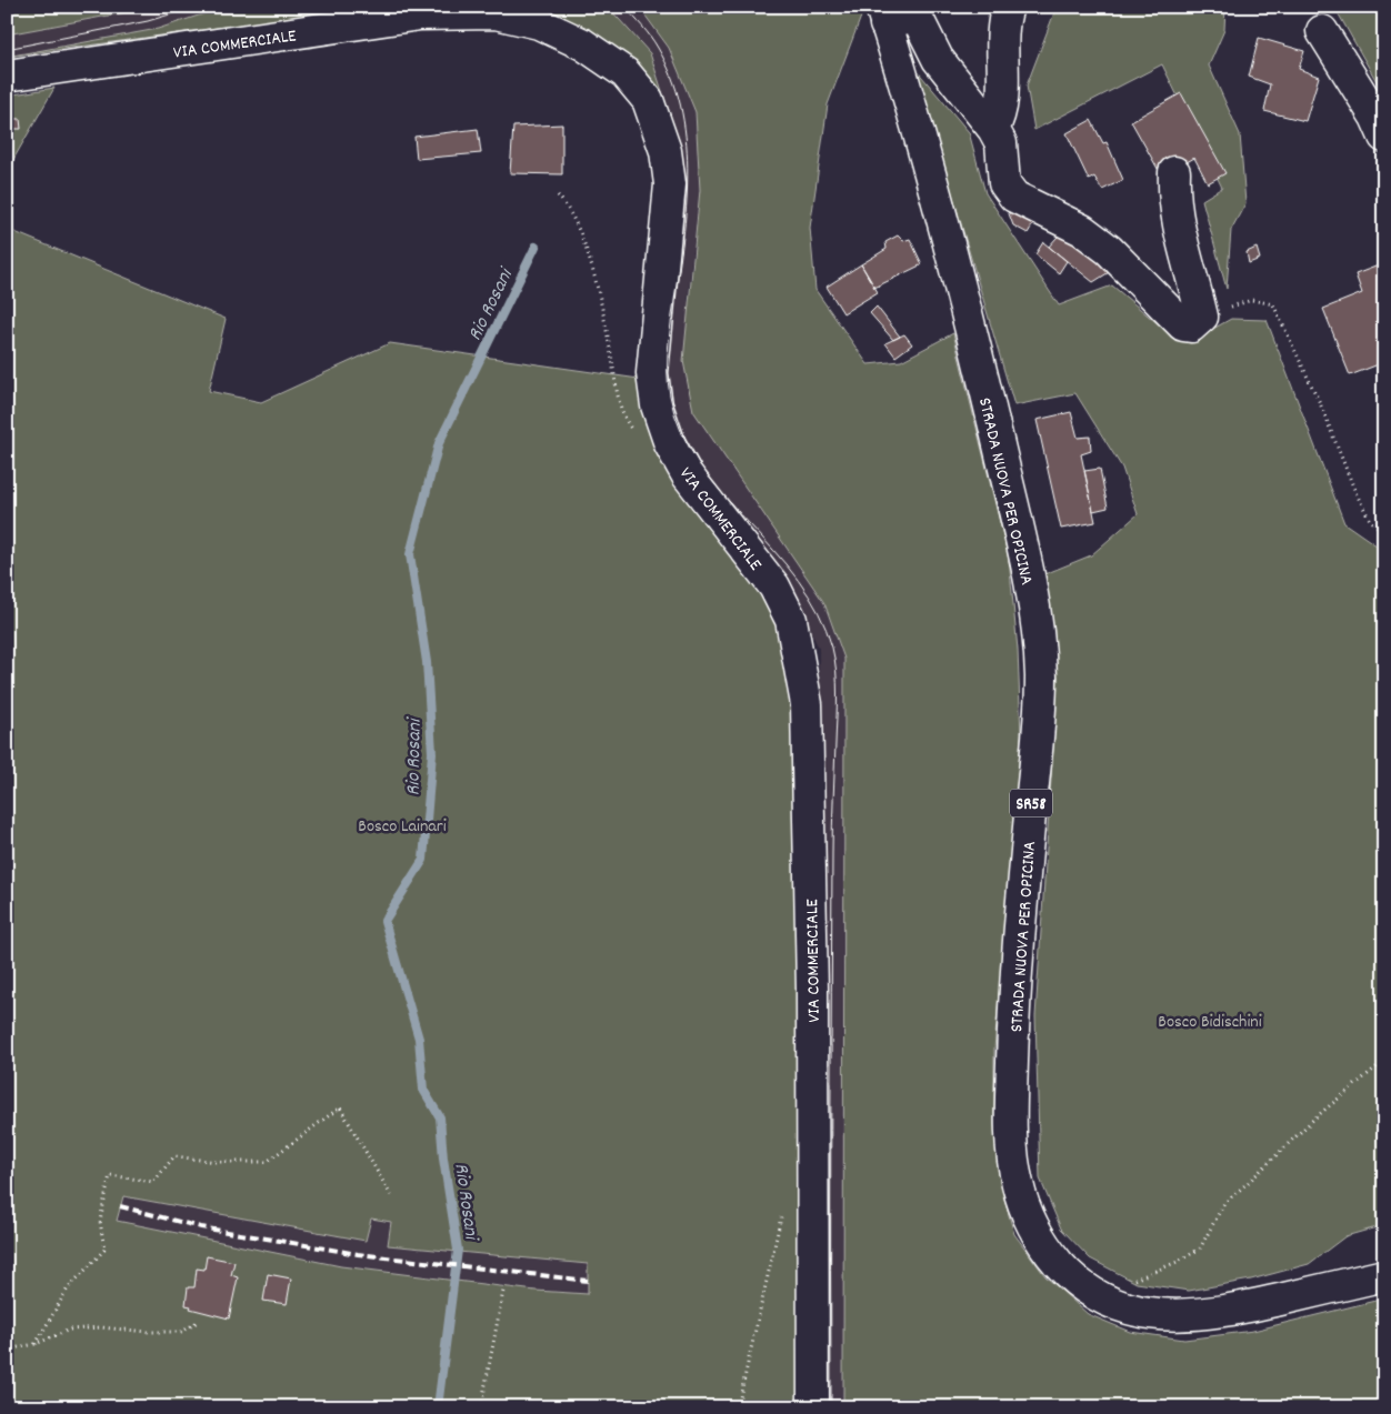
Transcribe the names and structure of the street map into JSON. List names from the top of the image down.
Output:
{
  "streets": {
    "street": ["VIA COMMERCIALE", "STRADA NUOVA PER OPICINA", "SR58"]
  },
  "water": ["Rio Rosani"],
  "parks": ["Bosco Lainari", "Bosco Bidischini"]
}
